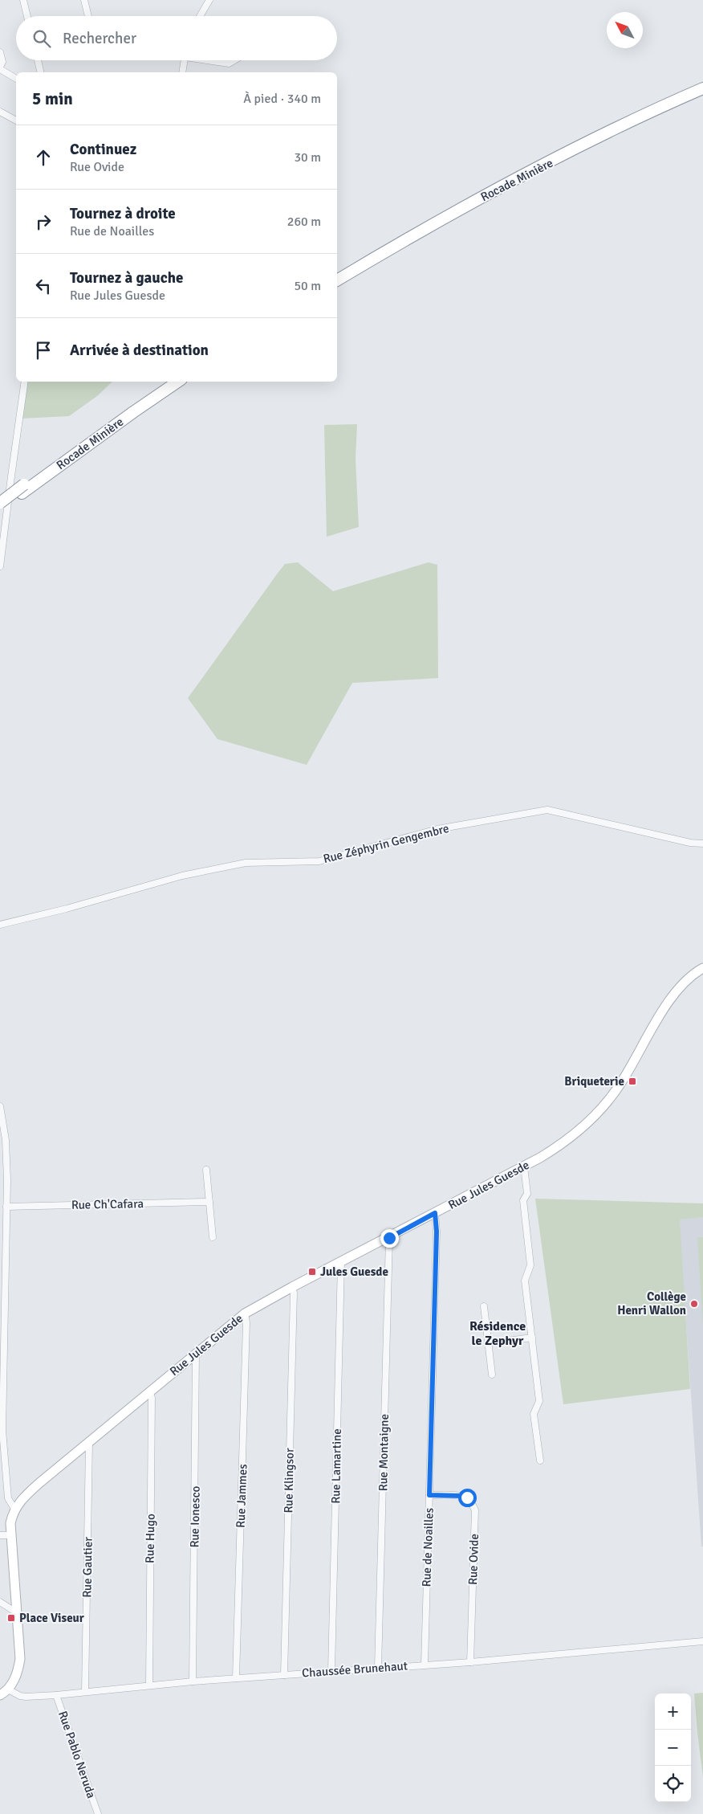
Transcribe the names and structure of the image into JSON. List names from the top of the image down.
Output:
{
  "streets": {
    "highway": ["Rocade Minière"],
    "main road": ["Rue Jules Guesde"],
    "street": [
      "Rue Zéphyrin Gengembre",
      "Rue Ch'Cafara",
      "Rue Montaigne",
      "Rue Lamartine",
      "Rue Klingsor",
      "Rue Jammes",
      "Rue Ionesco",
      "Rue Hugo",
      "Rue de Noailles",
      "Rue Ovide",
      "Rue Gautier",
      "Chaussée Brunehaut",
      "Rue Pablo Neruda"
    ]
  },
  "crossings": [
    ["Rue Jules Guesde", "Rue Montaigne"],
    ["Rue Jules Guesde", "Rue Lamartine"],
    ["Rue Jules Guesde", "Rue Klingsor"],
    ["Rue Jules Guesde", "Rue Jammes"],
    ["Rue Jules Guesde", "Rue Ionesco"],
    ["Rue Jules Guesde", "Rue Hugo"],
    ["Rue Jules Guesde", "Rue de Noailles"],
    ["Rue Jules Guesde", "Rue Gautier"],
    ["Rue Montaigne", "Chaussée Brunehaut"],
    ["Rue Lamartine", "Chaussée Brunehaut"],
    ["Rue Klingsor", "Chaussée Brunehaut"],
    ["Rue Jammes", "Chaussée Brunehaut"],
    ["Rue Ionesco", "Chaussée Brunehaut"],
    ["Rue Hugo", "Chaussée Brunehaut"],
    ["Rue de Noailles", "Rue Ovide"],
    ["Rue de Noailles", "Chaussée Brunehaut"],
    ["Rue Ovide", "Chaussée Brunehaut"],
    ["Rue Gautier", "Chaussée Brunehaut"],
    ["Chaussée Brunehaut", "Rue Pablo Neruda"]
  ],
  "districts": ["Résidence le Zephyr"],
  "places": {
    "transit": ["Briqueterie", "Jules Guesde", "Place Viseur"],
    "other": ["Collège Henri Wallon"]
  },
  "north": "top left",
  "page": {
    "search": "Rechercher",
    "heading": ["5 min", "À pied · 340 m"],
    "list": [
      ["Continuez", "Rue Ovide", "30 m"],
      ["Tournez à droite", "Rue de Noailles", "260 m"],
      ["Tournez à gauche", "Rue Jules Guesde", "50 m"],
      "Arrivée à destination"
    ],
    "map_buttons": ["+", "−"]
  }
}
